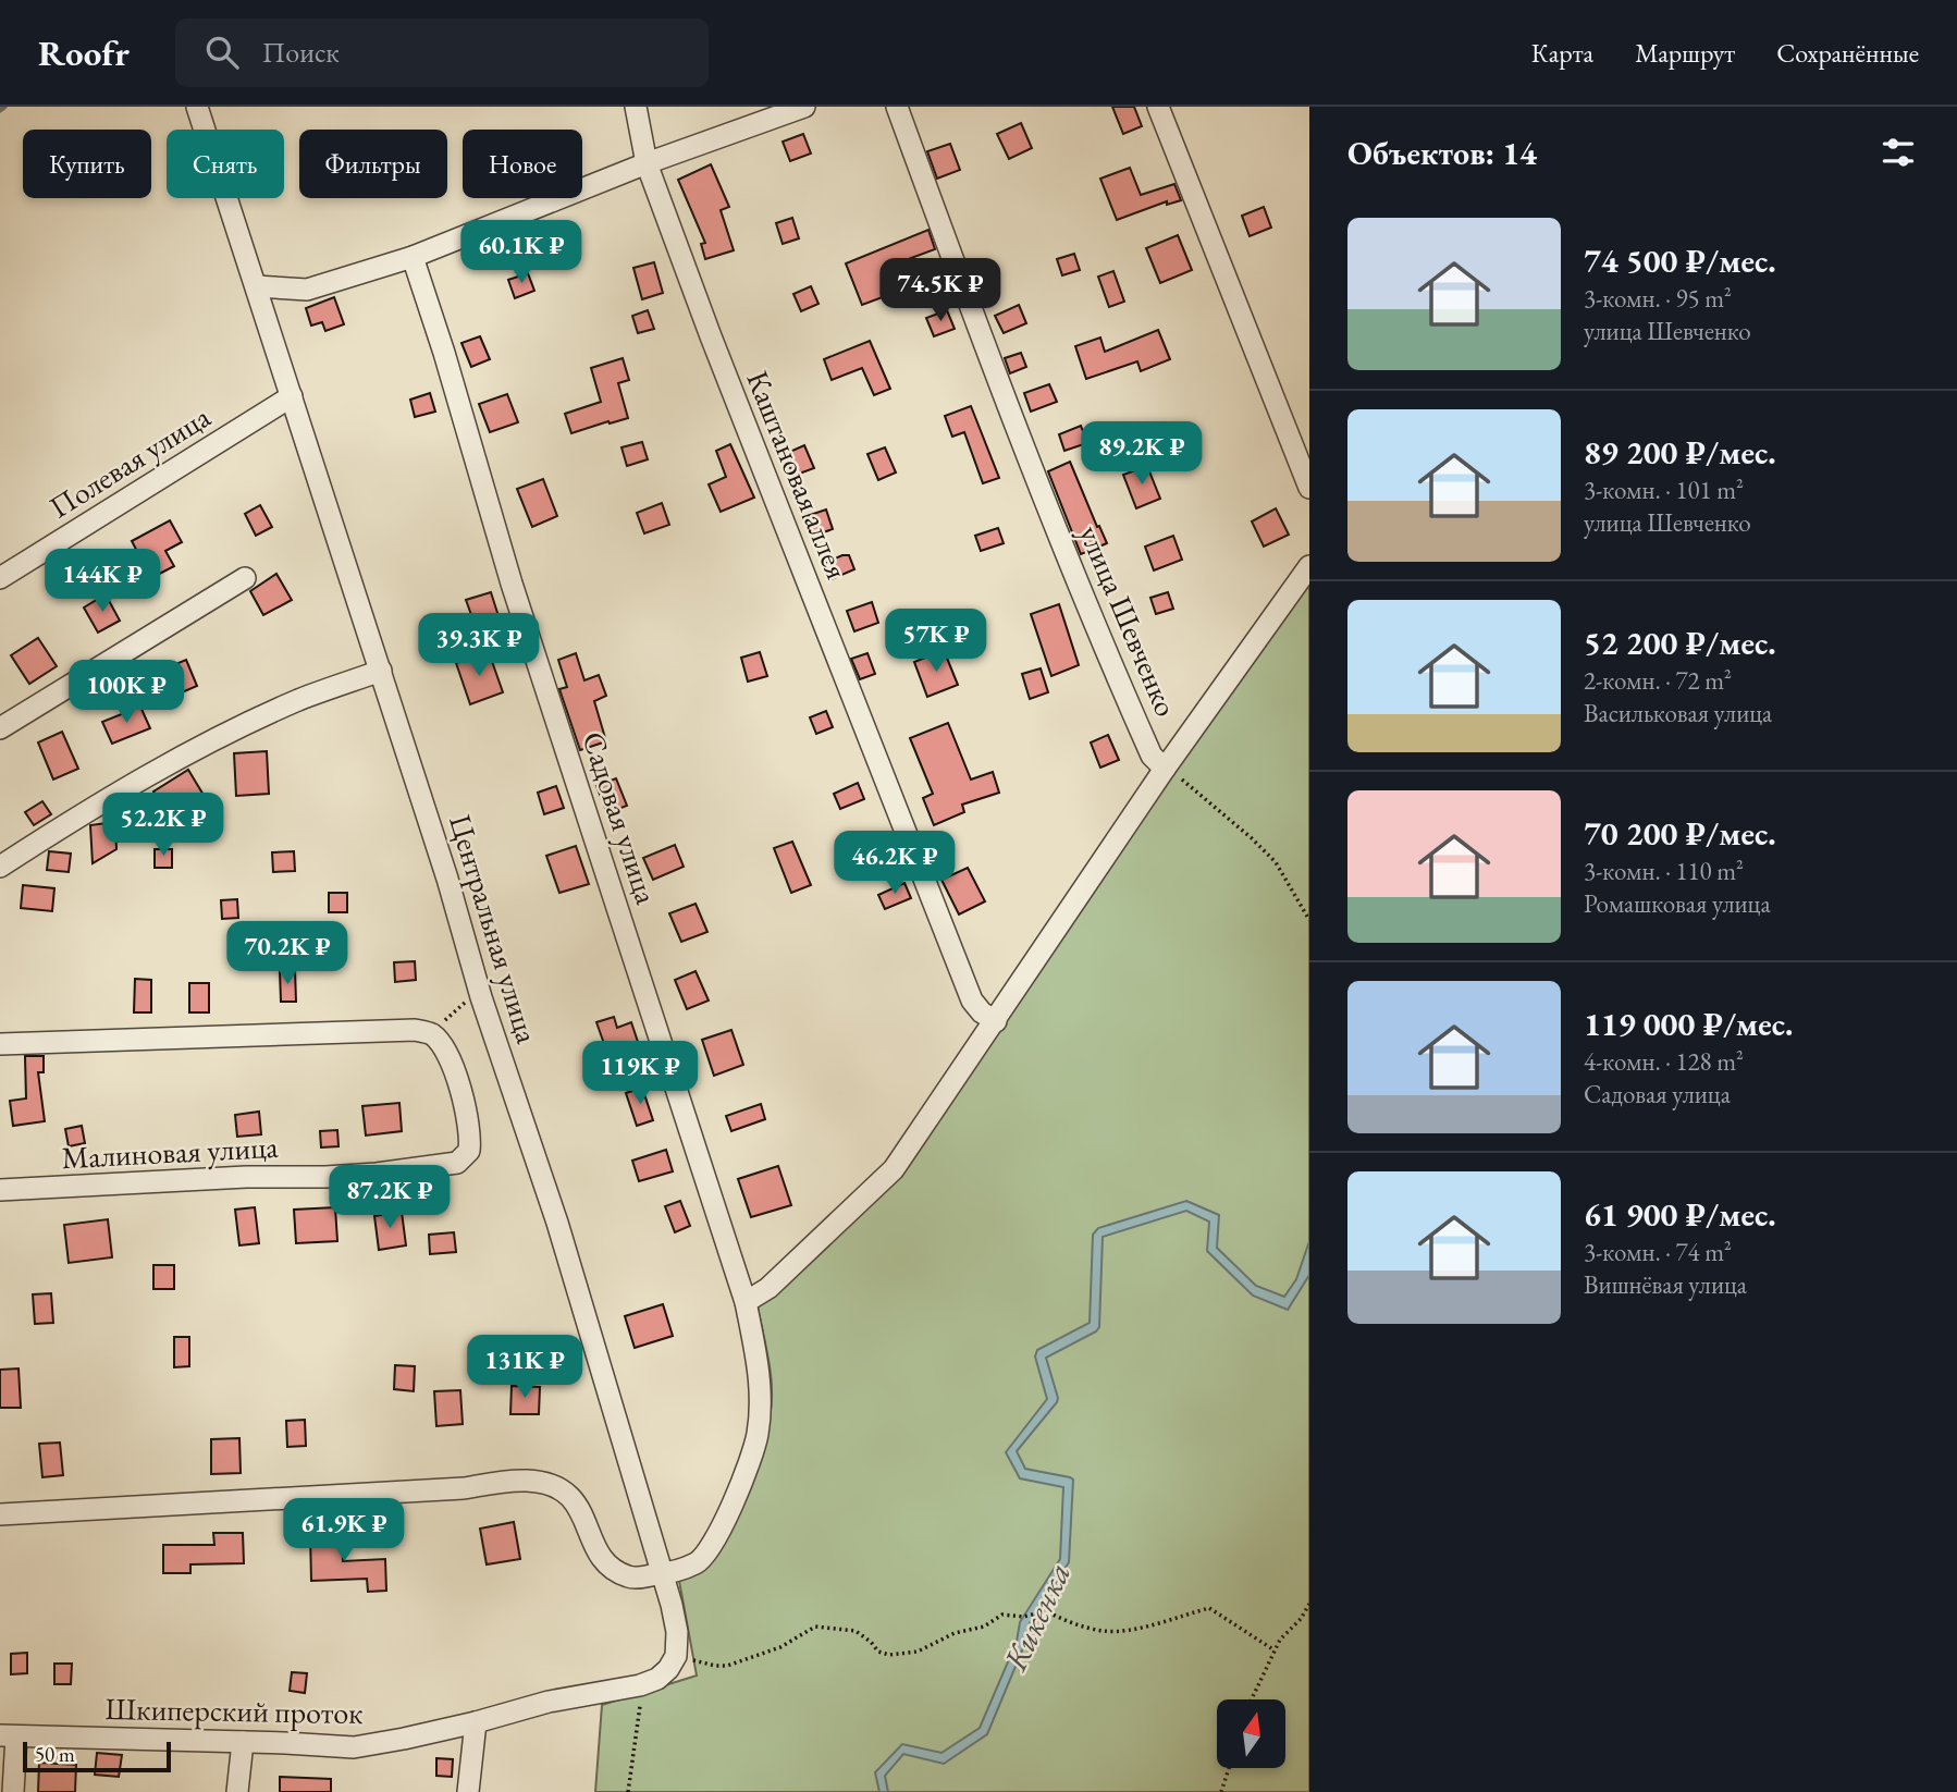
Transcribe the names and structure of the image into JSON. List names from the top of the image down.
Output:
{
  "streets": {
    "street": [
      "Полевая улица",
      "Каштановая аллея",
      "улица Шевченко",
      "Садовая улица",
      "Центральная улица",
      "Малиновая улица",
      "Шкиперский проток"
    ]
  },
  "crossings": [
    ["Полевая улица", "Центральная улица"],
    ["Садовая улица", "Центральная улица"],
    ["Центральная улица", "Шкиперский проток"]
  ],
  "water": ["Кикенка"],
  "scale_bar": "50 m",
  "north": "top",
  "page": {
    "header": "Roofr",
    "search": "Поиск",
    "nav": ["Карта", "Маршрут", "Сохранённые"],
    "heading": "Объектов: 14",
    "chip": [
      "Купить",
      "Снять",
      "Фильтры",
      "Новое"
    ],
    "list": [
      {
        "name": "74 500 ₽/мес.",
        "note": "3-комн. · 95 m² · улица Шевченко"
      },
      {
        "name": "89 200 ₽/мес.",
        "note": "3-комн. · 101 m² · улица Шевченко"
      },
      {
        "name": "52 200 ₽/мес.",
        "note": "2-комн. · 72 m² · Васильковая улица"
      },
      {
        "name": "70 200 ₽/мес.",
        "note": "3-комн. · 110 m² · Ромашковая улица"
      },
      {
        "name": "119 000 ₽/мес.",
        "note": "4-комн. · 128 m² · Садовая улица"
      },
      {
        "name": "61 900 ₽/мес.",
        "note": "3-комн. · 74 m² · Вишнёвая улица"
      }
    ],
    "price": [
      "60.1K ₽",
      "74.5K ₽",
      "89.2K ₽",
      "144K ₽",
      "57K ₽",
      "39.3K ₽",
      "100K ₽",
      "52.2K ₽",
      "46.2K ₽",
      "70.2K ₽",
      "119K ₽",
      "87.2K ₽",
      "131K ₽",
      "61.9K ₽"
    ],
    "scale": "50 m"
  }
}
